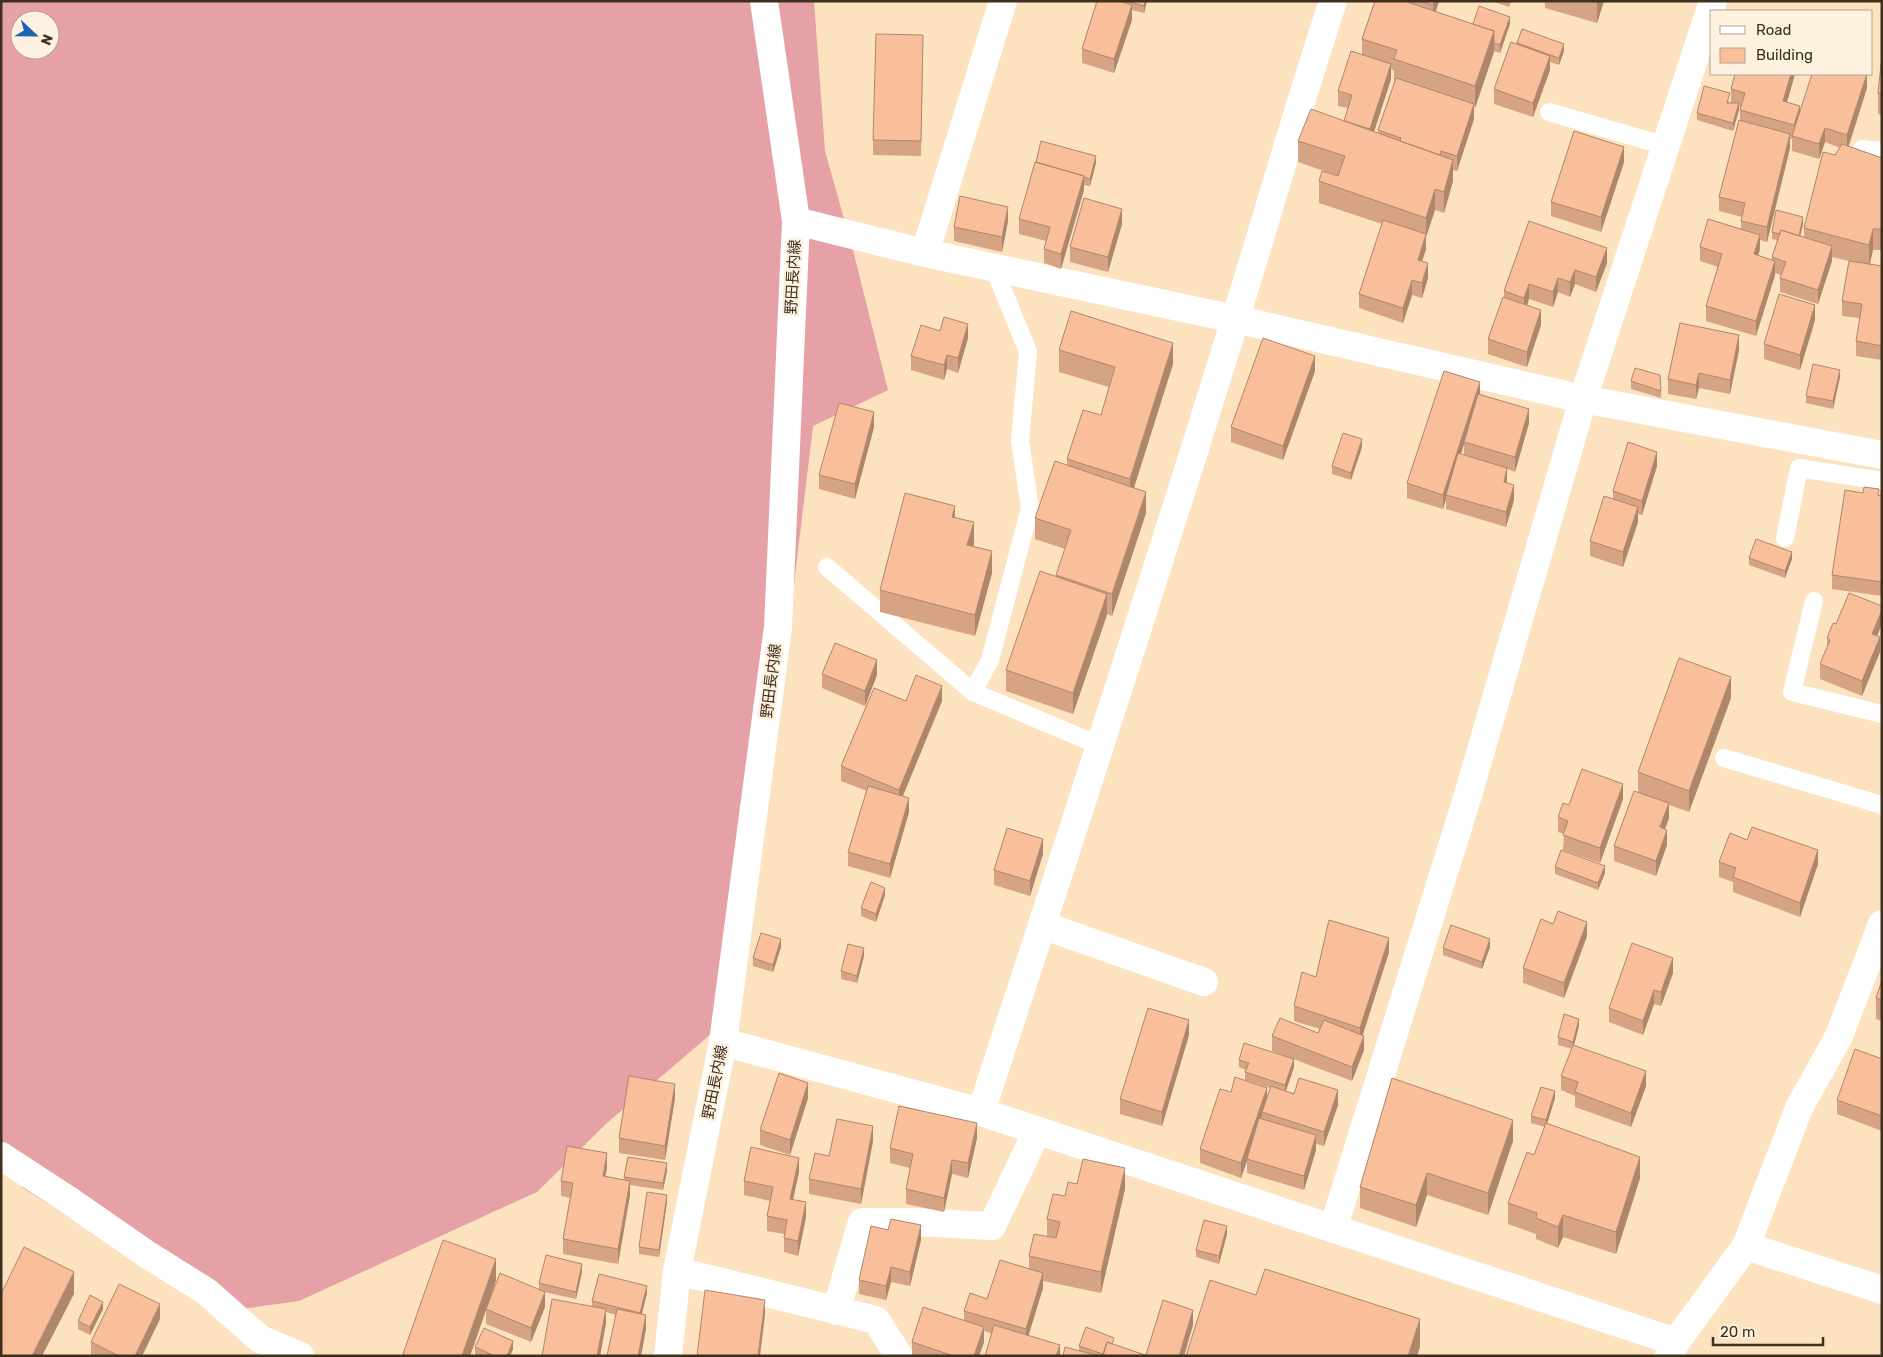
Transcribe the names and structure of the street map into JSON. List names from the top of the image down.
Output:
{
  "streets": {
    "street": ["野田長内線"]
  },
  "legend": ["Road", "Building"],
  "scale_bar": "20 m",
  "north": "right"
}
